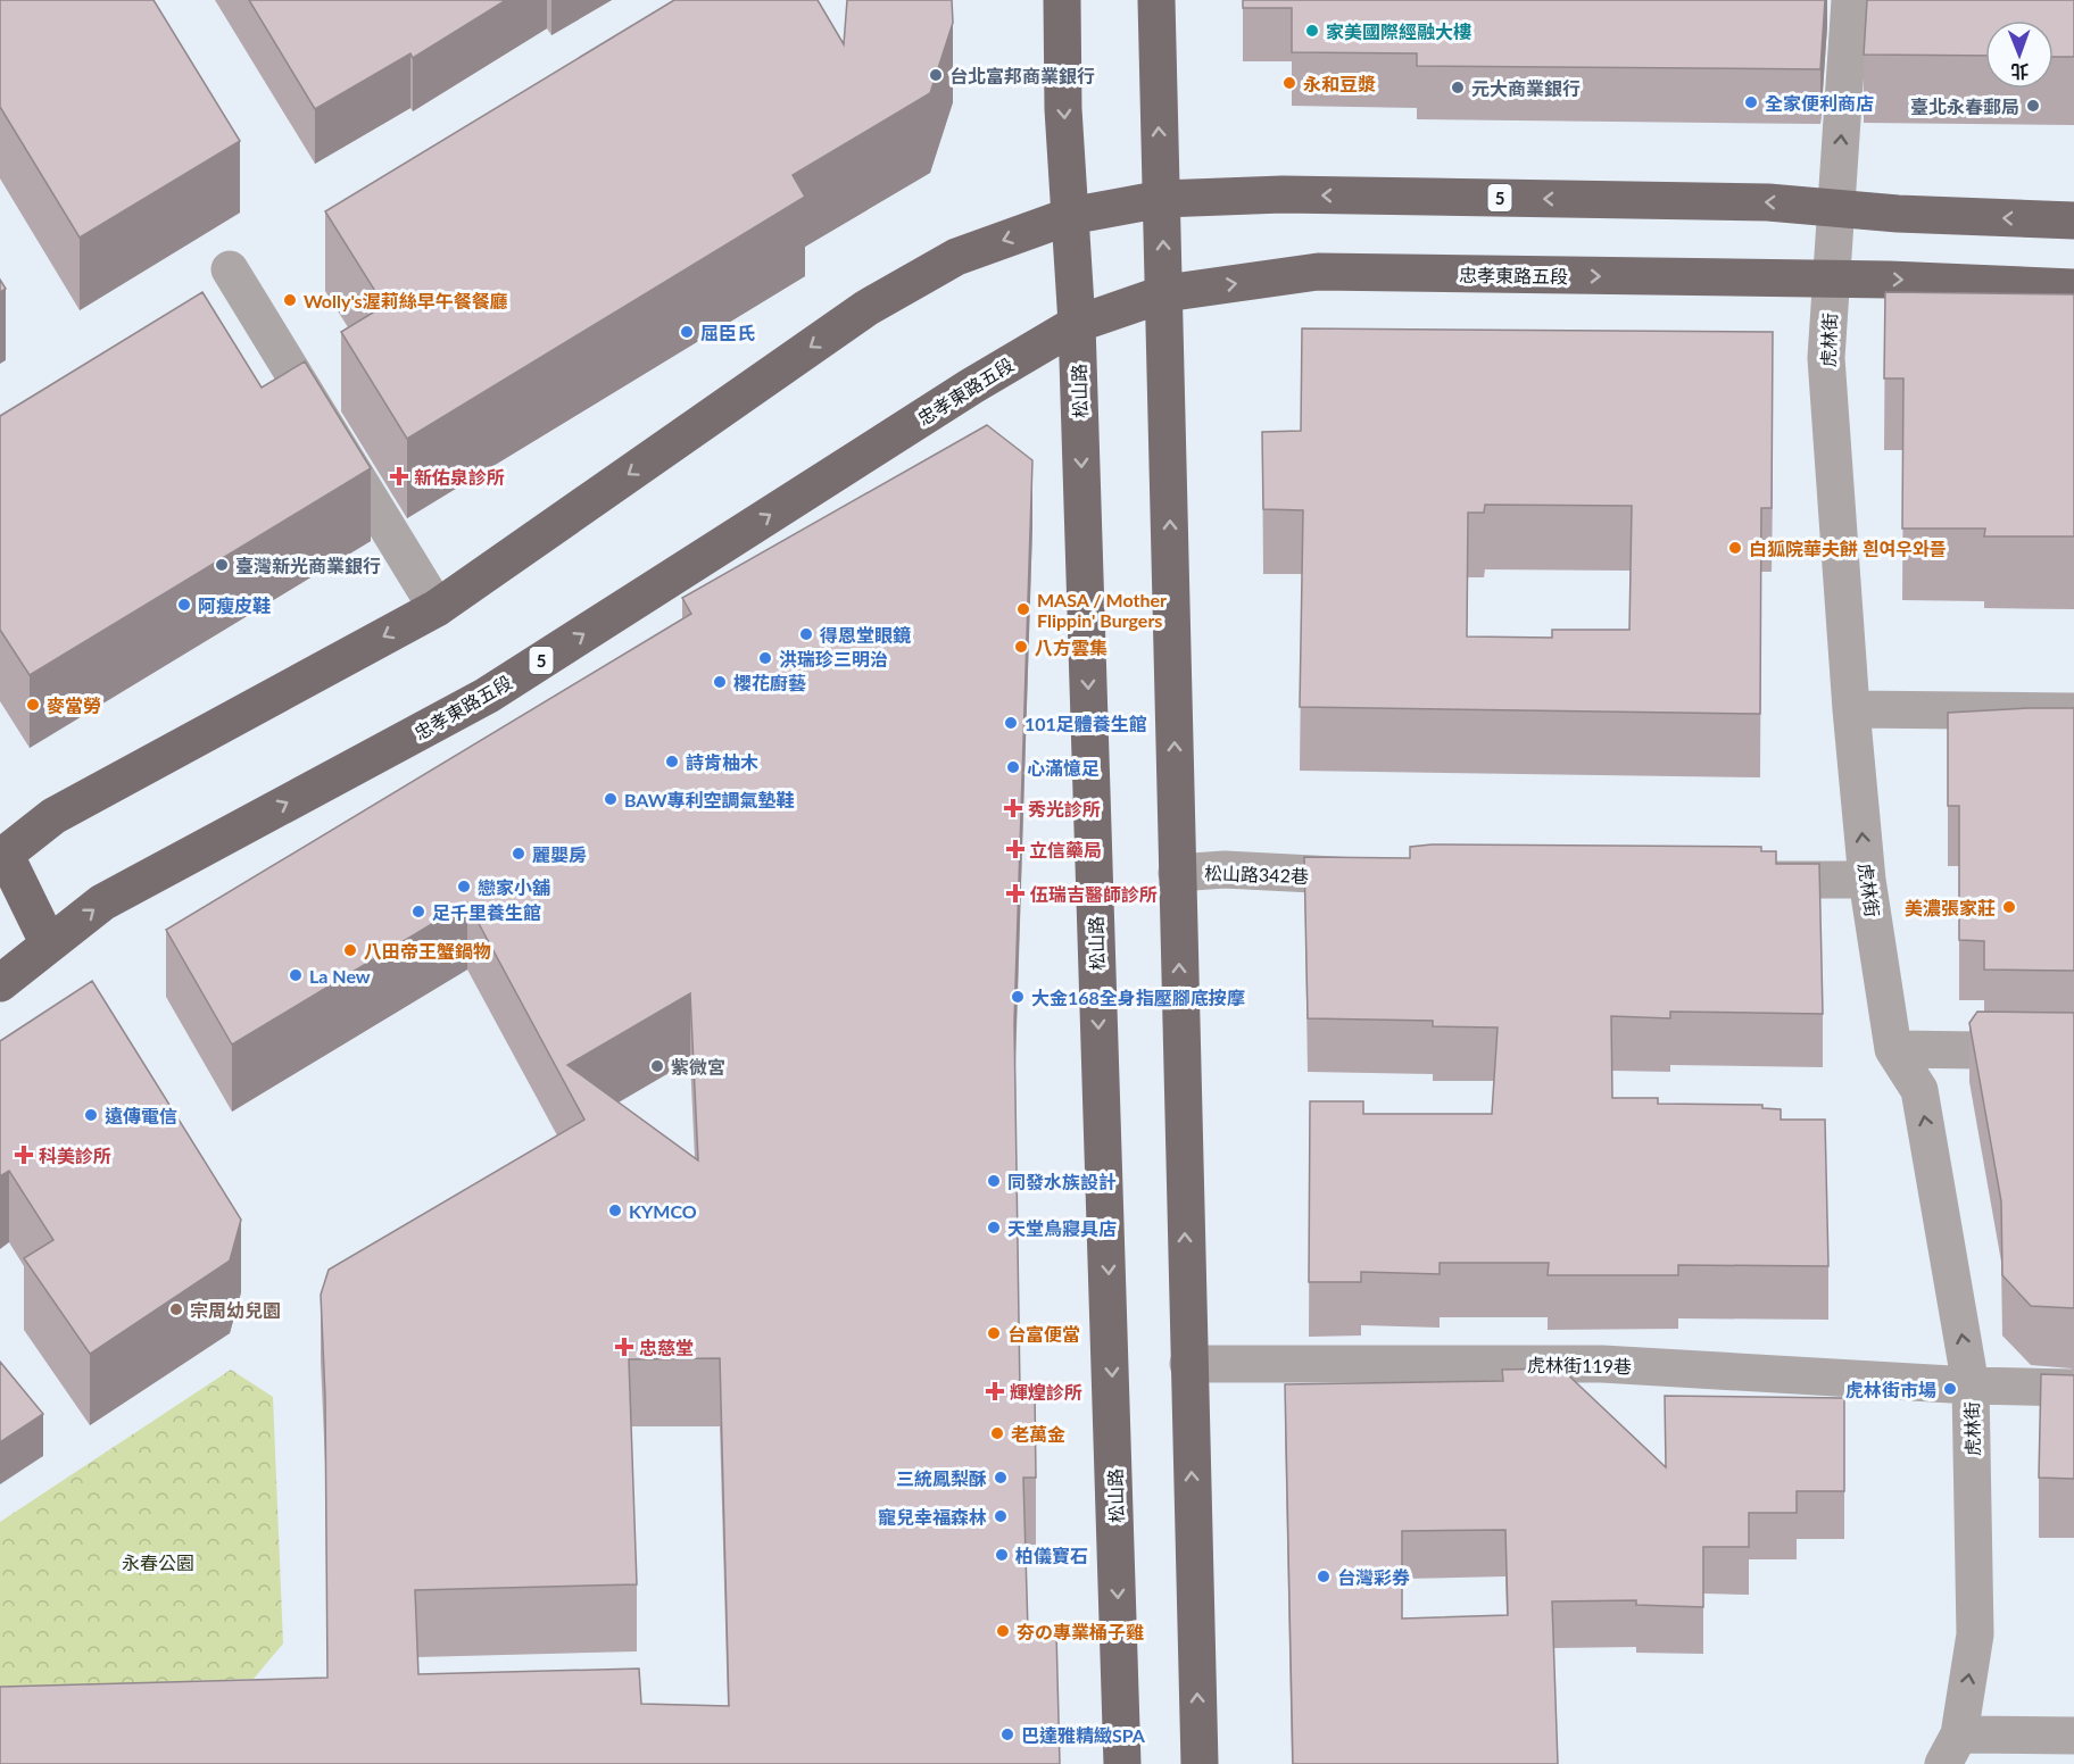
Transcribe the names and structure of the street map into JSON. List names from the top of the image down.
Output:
{
  "streets": {
    "main road": ["5", "忠孝東路五段", "松山路"],
    "street": ["虎林街", "松山路342巷", "虎林街119巷"]
  },
  "crossings": [
    ["5", "虎林街"],
    ["5", "松山路"],
    ["忠孝東路五段", "虎林街"],
    ["忠孝東路五段", "松山路"],
    ["虎林街", "虎林街119巷"]
  ],
  "one_way": ["虎林街"],
  "parks": ["永春公園"],
  "places": {
    "other": [
      "家美國際經融大樓",
      "台北富邦商業銀行",
      "永和豆漿",
      "元大商業銀行",
      "全家便利商店",
      "臺北永春郵局",
      "Wolly's渥莉絲早午餐餐廳",
      "屈臣氏",
      "白狐院華夫餅 흰여우와플",
      "臺灣新光商業銀行",
      "阿瘦皮鞋",
      "MASA / Mother Flippin' Burgers",
      "得恩堂眼鏡",
      "八方雲集",
      "洪瑞珍三明治",
      "櫻花廚藝",
      "麥當勞",
      "101足體養生館",
      "詩肯柚木",
      "心滿憶足",
      "BAW專利空調氣墊鞋",
      "麗嬰房",
      "戀家小舖",
      "美濃張家莊",
      "足千里養生館",
      "八田帝王蟹鍋物",
      "La New",
      "大金168全身指壓腳底按摩",
      "紫微宮",
      "遠傳電信",
      "同發水族設計",
      "KYMCO",
      "天堂鳥寢具店",
      "宗周幼兒園",
      "台富便當",
      "虎林街市場",
      "老萬金",
      "三統鳳梨酥",
      "寵兒幸福森林",
      "柏儀寶石",
      "台灣彩券",
      "夯の專業桶子雞",
      "巴達雅精緻SPA"
    ],
    "health": [
      "新佑泉診所",
      "秀光診所",
      "立信藥局",
      "伍瑞吉醫師診所",
      "科美診所",
      "忠慈堂",
      "輝煌診所"
    ]
  },
  "north": "bottom"
}
